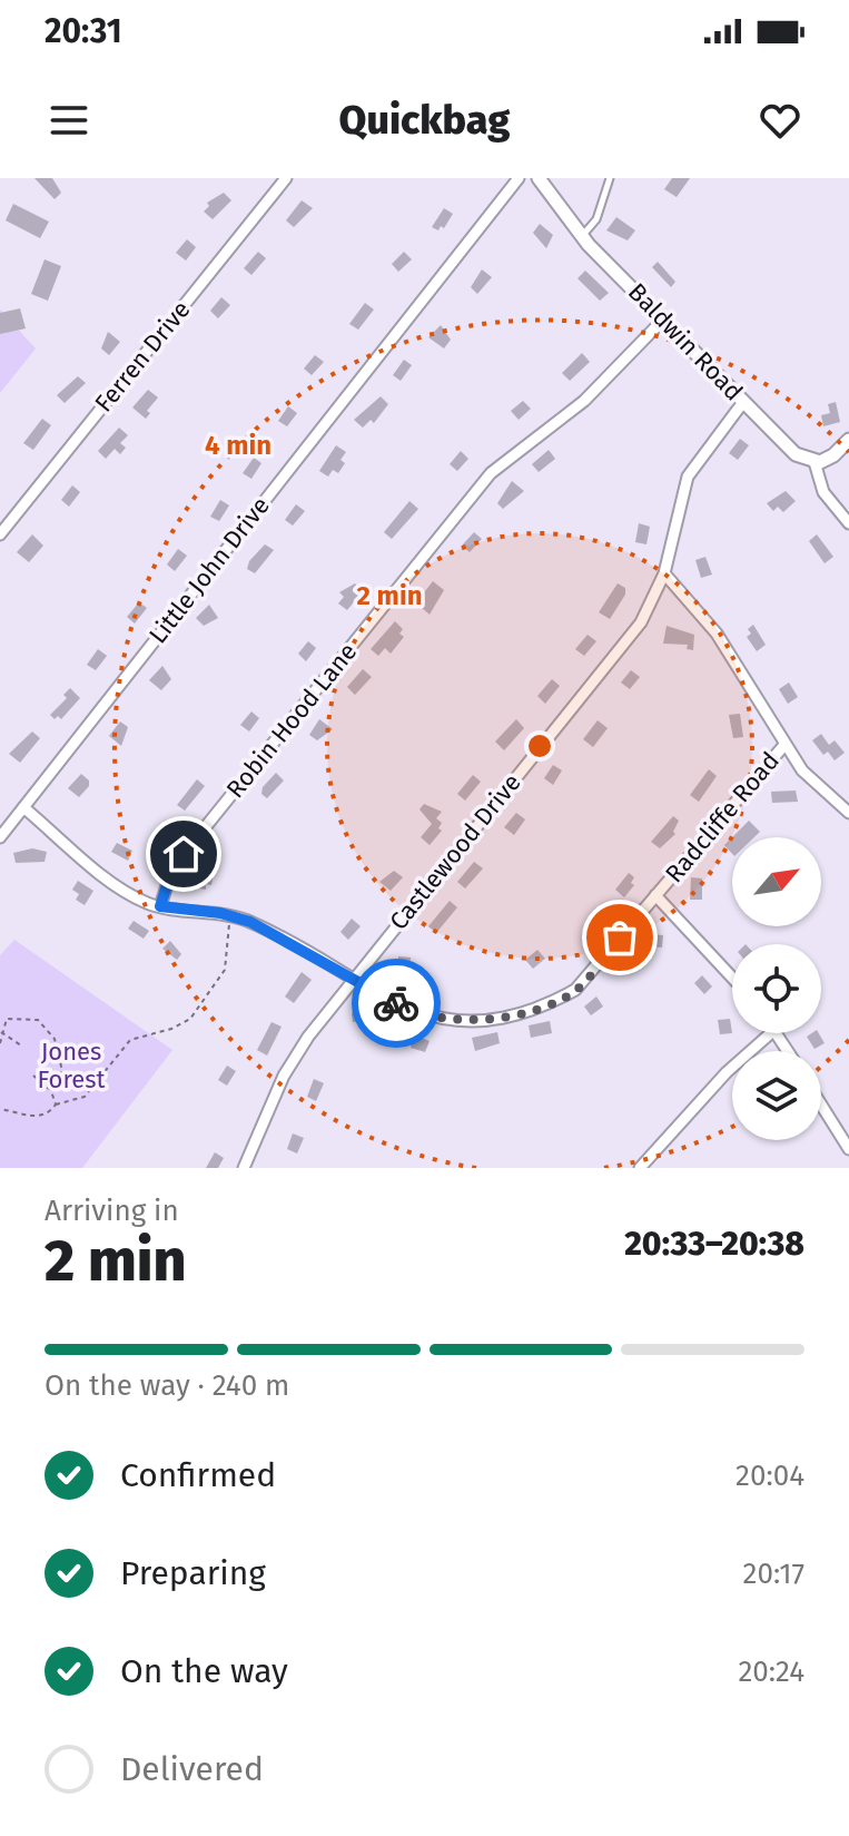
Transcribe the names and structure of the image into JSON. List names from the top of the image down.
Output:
{
  "streets": {
    "street": [
      "Baldwin Road",
      "Ferren Drive",
      "Little John Drive",
      "Robin Hood Lane",
      "Radcliffe Road",
      "Castlewood Drive"
    ]
  },
  "crossings": [
    ["Baldwin Road", "Robin Hood Lane"],
    ["Baldwin Road", "Castlewood Drive"],
    ["Little John Drive", "Radcliffe Road"],
    ["Robin Hood Lane", "Radcliffe Road"],
    ["Radcliffe Road", "Castlewood Drive"]
  ],
  "parks": ["Jones Forest"],
  "north": "top right",
  "page": {
    "status": "20:31",
    "header": "Quickbag",
    "heading": ["2 min", "Arriving in", "20:33–20:38"],
    "bar": "On the way · 240 m",
    "list": [
      ["Confirmed", "20:04"],
      ["Preparing", "20:17"],
      ["On the way", "20:24"],
      "Delivered"
    ]
  },
  "rings": ["4 min", "2 min"]
}
